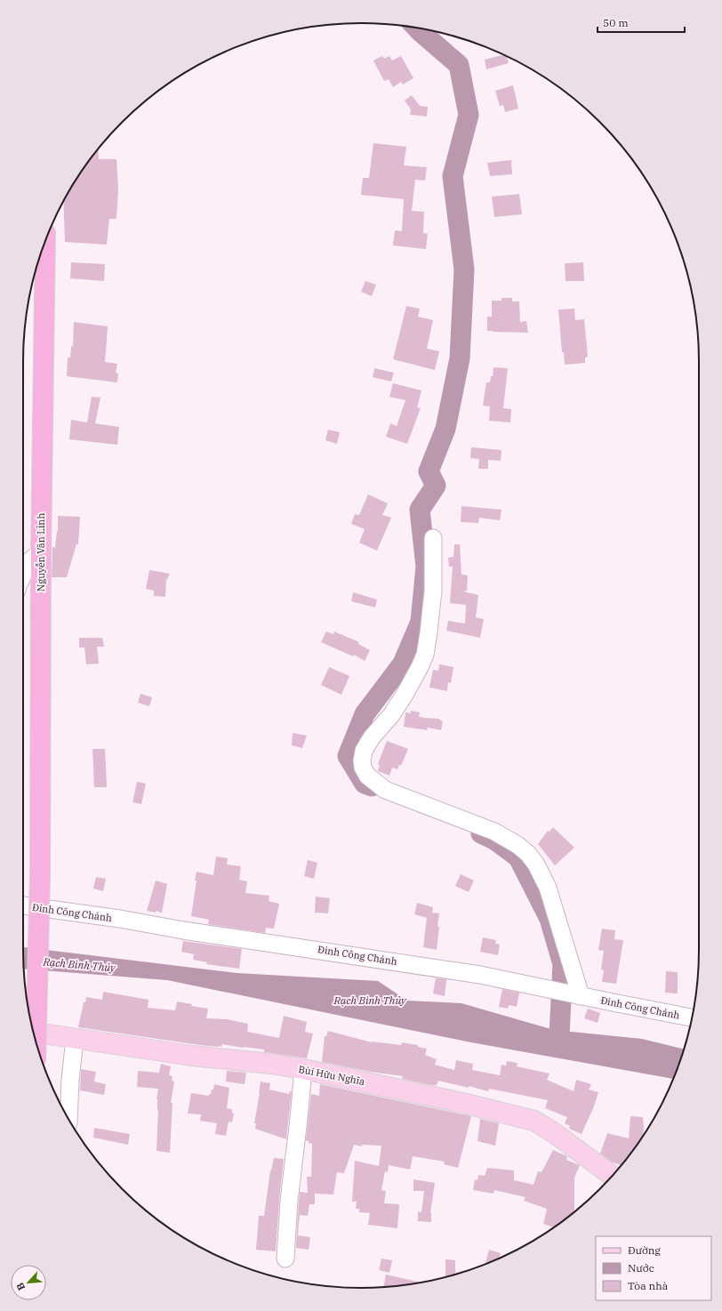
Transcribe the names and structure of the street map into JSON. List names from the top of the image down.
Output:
{
  "streets": {
    "highway": ["Nguyễn Văn Linh"],
    "main road": ["Bùi Hữu Nghĩa"],
    "street": ["Đinh Công Chánh"]
  },
  "water": ["Rạch Bình Thủy"],
  "legend": ["Đường", "Nước", "Tòa nhà"],
  "scale_bar": "50 m",
  "north": "bottom left"
}
